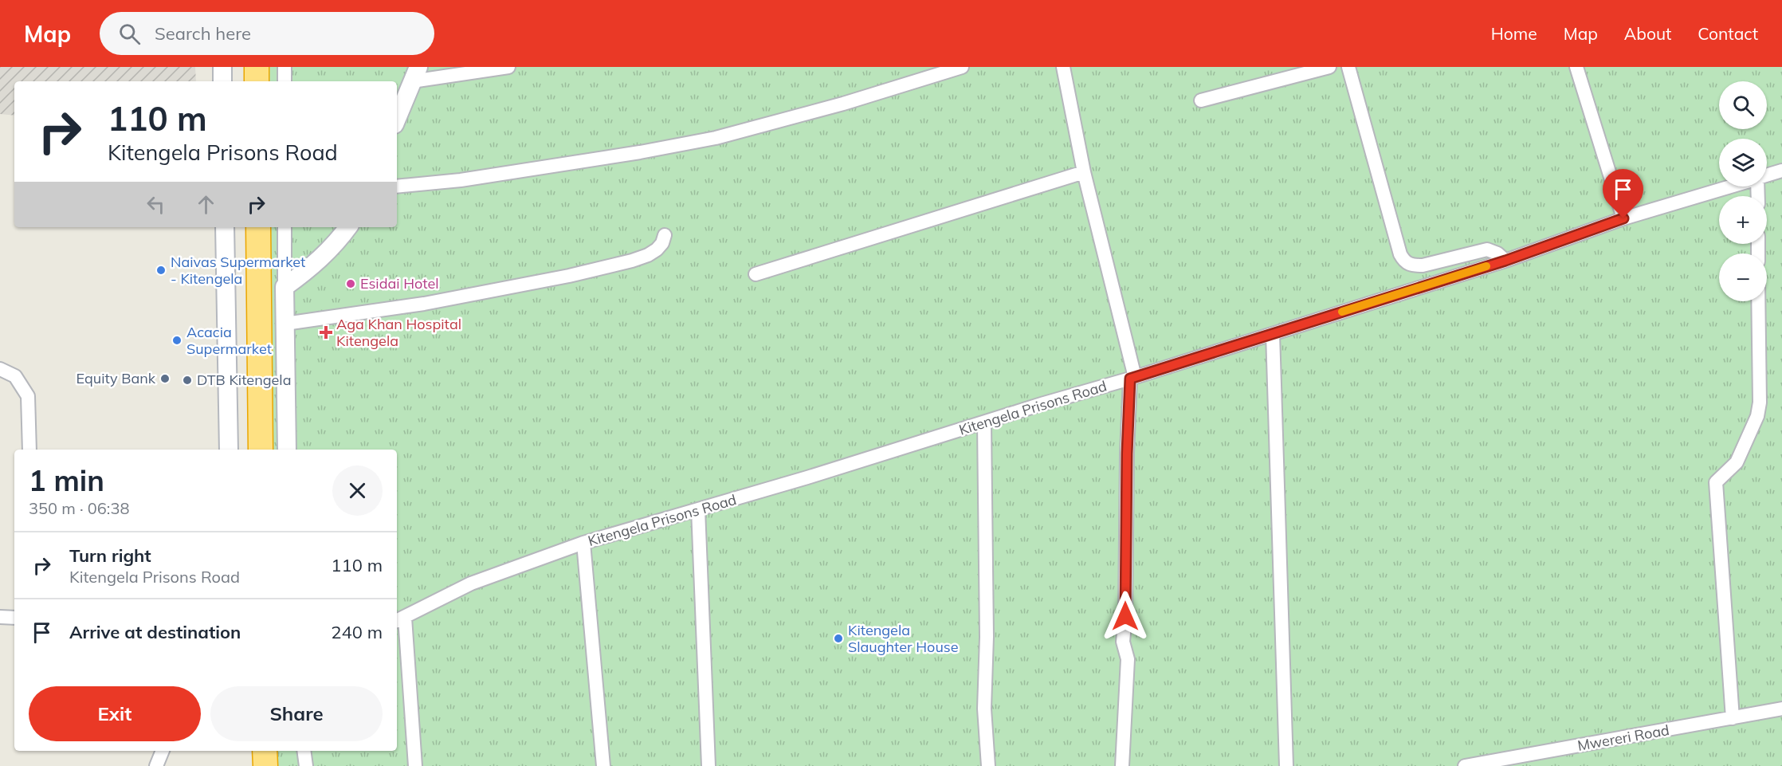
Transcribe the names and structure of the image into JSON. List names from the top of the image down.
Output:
{
  "streets": {
    "street": ["Kitengela Prisons Road", "Mwereri Road"]
  },
  "places": {
    "other": [
      "Naivas Supermarket - Kitengela",
      "Esidai Hotel",
      "Acacia Supermarket",
      "Equity Bank",
      "DTB Kitengela",
      "Kitengela Slaughter House"
    ],
    "health": ["Aga Khan Hospital Kitengela"]
  },
  "page": {
    "header": "Map",
    "search": "Search here",
    "nav": [
      "Home",
      "Map",
      "About",
      "Contact"
    ],
    "map_buttons": ["+", "−"],
    "turn": ["110 m", "Kitengela Prisons Road"],
    "heading": ["1 min", "350 m · 06:38"],
    "list": [
      {
        "name": "Turn right",
        "note": "Kitengela Prisons Road",
        "value": "110 m"
      },
      {
        "name": "Arrive at destination",
        "value": "240 m"
      }
    ],
    "buttons": ["Exit", "Share"]
  }
}
